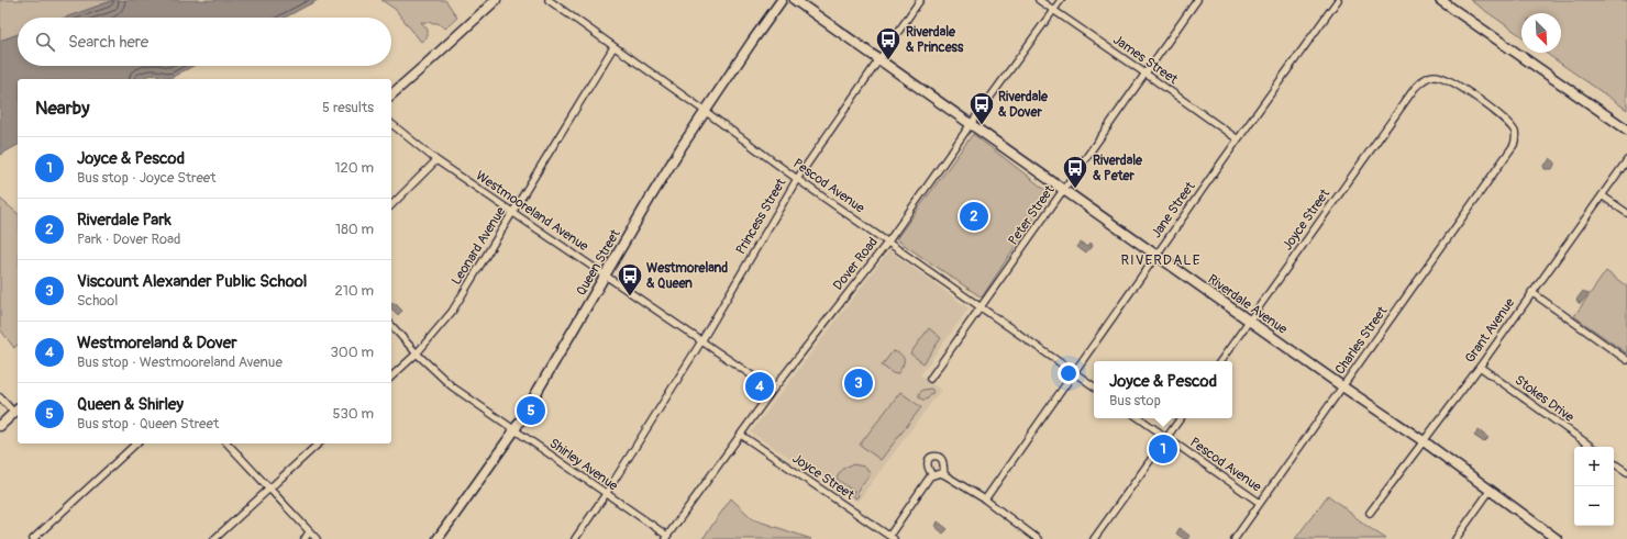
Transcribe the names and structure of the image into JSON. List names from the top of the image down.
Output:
{
  "streets": {
    "street": [
      "James Street",
      "Pescod Avenue",
      "Jane Street",
      "Westmooreland Avenue",
      "Peter Street",
      "Princess Street",
      "Joyce Street",
      "Leonard Avenue",
      "Queen Street",
      "Dover Road",
      "Riverdale Avenue",
      "Grant Avenue",
      "Charles Street",
      "Stokes Drive",
      "Shirley Avenue"
    ]
  },
  "crossings": [
    ["James Street", "Jane Street"],
    ["James Street", "Peter Street"],
    ["James Street", "Dover Road"],
    ["Pescod Avenue", "Jane Street"],
    ["Pescod Avenue", "Peter Street"],
    ["Pescod Avenue", "Princess Street"],
    ["Pescod Avenue", "Leonard Avenue"],
    ["Pescod Avenue", "Queen Street"],
    ["Pescod Avenue", "Dover Road"],
    ["Pescod Avenue", "Charles Street"],
    ["Jane Street", "Riverdale Avenue"],
    ["Westmooreland Avenue", "Princess Street"],
    ["Westmooreland Avenue", "Leonard Avenue"],
    ["Westmooreland Avenue", "Queen Street"],
    ["Westmooreland Avenue", "Dover Road"],
    ["Peter Street", "Riverdale Avenue"],
    ["Princess Street", "Riverdale Avenue"],
    ["Princess Street", "Shirley Avenue"],
    ["Joyce Street", "Dover Road"],
    ["Joyce Street", "Riverdale Avenue"],
    ["Joyce Street", "Charles Street"],
    ["Leonard Avenue", "Shirley Avenue"],
    ["Queen Street", "Shirley Avenue"],
    ["Dover Road", "Riverdale Avenue"],
    ["Dover Road", "Shirley Avenue"],
    ["Riverdale Avenue", "Grant Avenue"],
    ["Riverdale Avenue", "Charles Street"],
    ["Grant Avenue", "Stokes Drive"]
  ],
  "districts": ["RIVERDALE"],
  "places": {
    "bus stop": [
      "Riverdale & Princess",
      "Riverdale & Dover",
      "Riverdale & Peter",
      "Westmoreland & Queen"
    ]
  },
  "north": "bottom right",
  "page": {
    "search": "Search here",
    "heading": ["Nearby", "5 results"],
    "list": [
      {
        "mark": "1",
        "name": "Joyce & Pescod",
        "note": "Bus stop · Joyce Street",
        "value": "120 m"
      },
      {
        "mark": "2",
        "name": "Riverdale Park",
        "note": "Park · Dover Road",
        "value": "180 m"
      },
      {
        "mark": "3",
        "name": "Viscount Alexander Public School",
        "note": "School",
        "value": "210 m"
      },
      {
        "mark": "4",
        "name": "Westmoreland & Dover",
        "note": "Bus stop · Westmooreland Avenue",
        "value": "300 m"
      },
      {
        "mark": "5",
        "name": "Queen & Shirley",
        "note": "Bus stop · Queen Street",
        "value": "530 m"
      }
    ],
    "pins": [
      "2",
      "3",
      "4",
      "5",
      "1"
    ],
    "popup": ["Joyce & Pescod", "Bus stop"],
    "map_buttons": ["+", "−"]
  }
}
